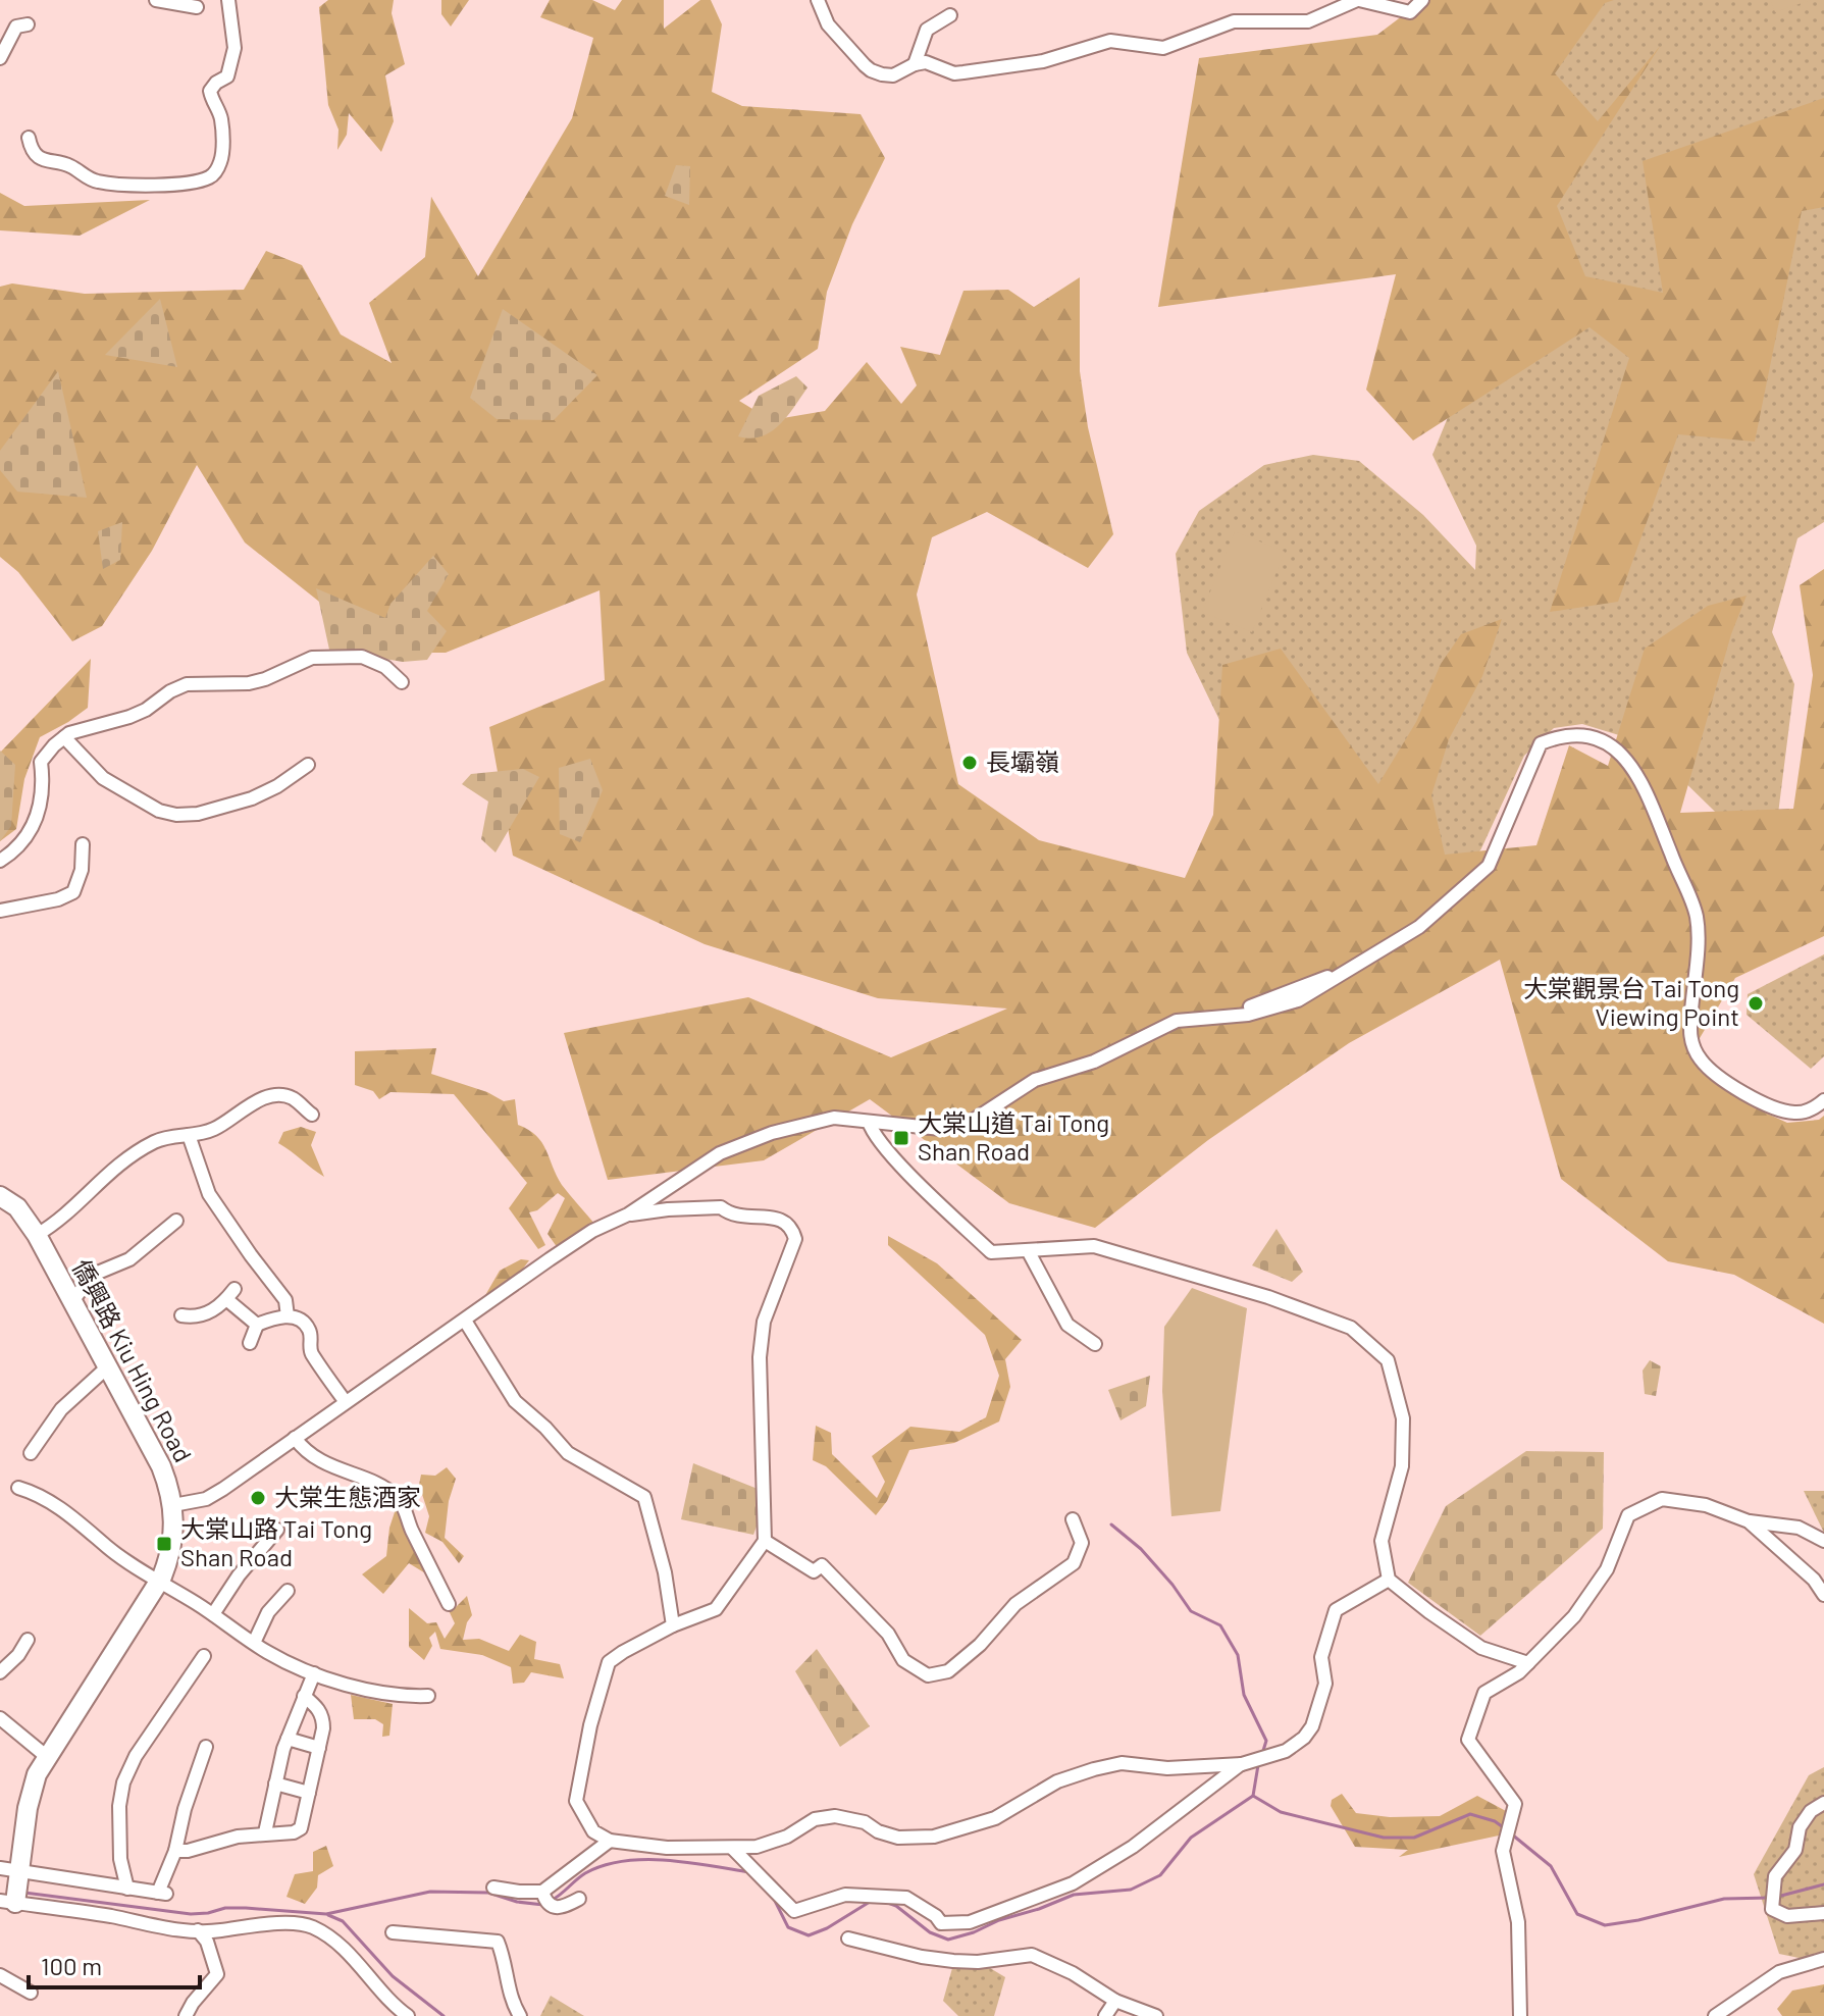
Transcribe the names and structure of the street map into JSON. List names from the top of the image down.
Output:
{
  "streets": {
    "street": ["僑興路 Kiu Hing Road"]
  },
  "places": {
    "other": ["長壩嶺", "大棠觀景台 Tai Tong Viewing Point", "大棠生態酒家"],
    "transit": ["大棠山道 Tai Tong Shan Road", "大棠山路 Tai Tong Shan Road"]
  },
  "scale_bar": "100 m"
}
